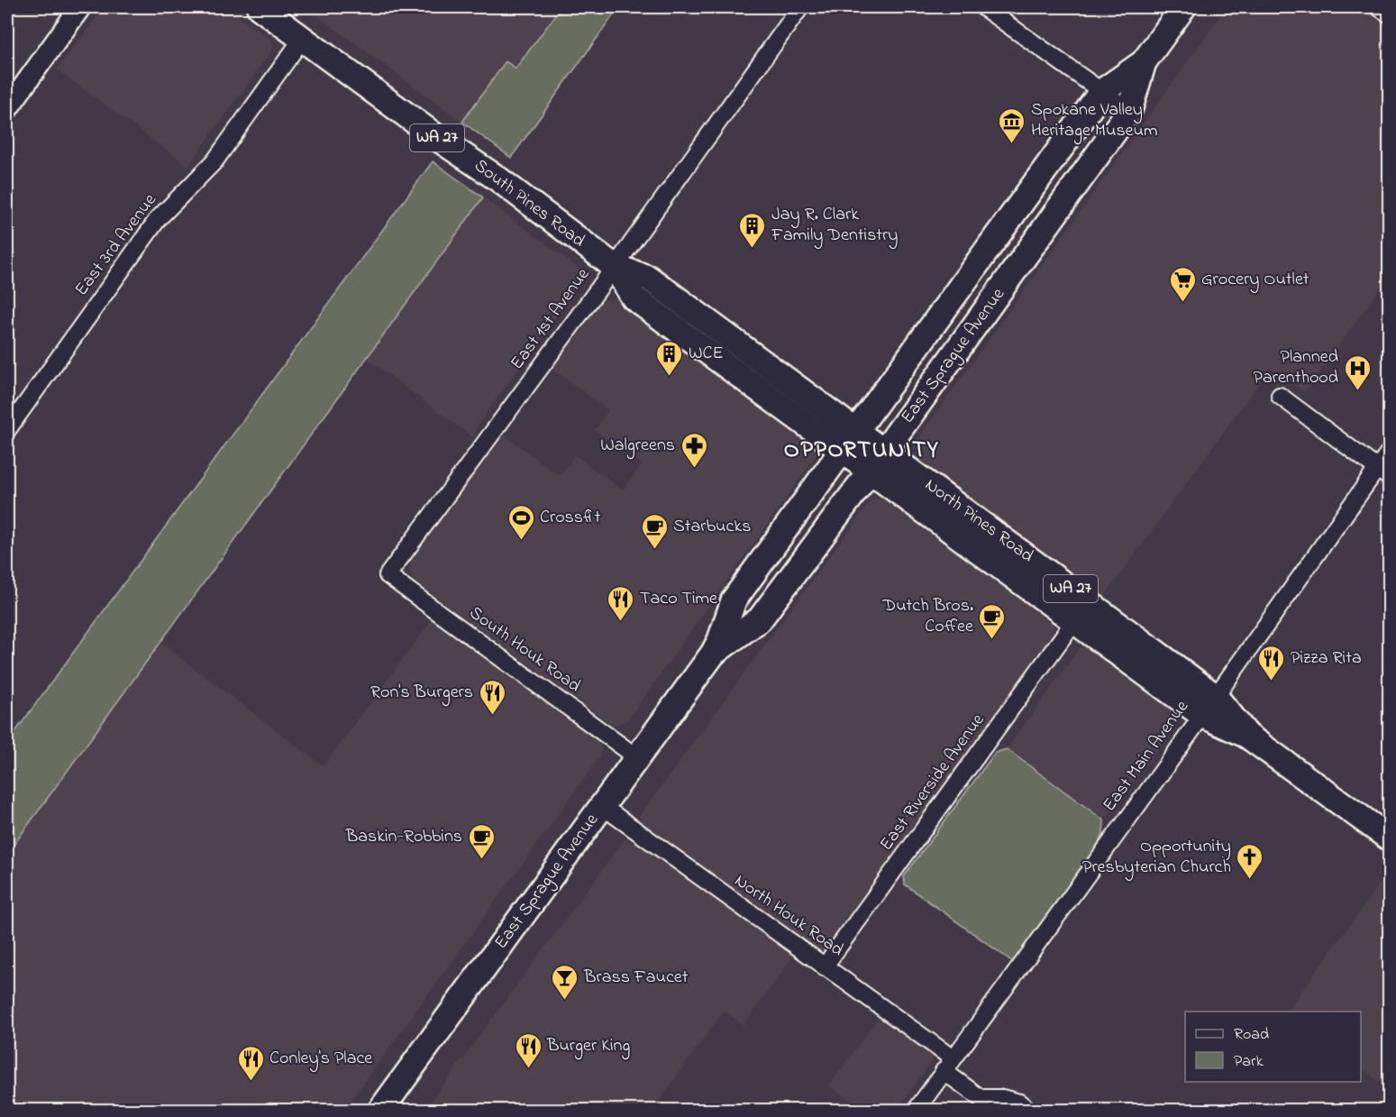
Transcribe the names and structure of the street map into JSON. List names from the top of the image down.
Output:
{
  "streets": {
    "main road": [
      "WA 27",
      "South Pines Road",
      "East Sprague Avenue",
      "North Pines Road"
    ],
    "street": [
      "East 3rd Avenue",
      "East 1st Avenue",
      "South Houk Road",
      "East Main Avenue",
      "East Riverside Avenue",
      "North Houk Road"
    ]
  },
  "crossings": [
    ["South Pines Road", "East 3rd Avenue"],
    ["South Pines Road", "East 1st Avenue"],
    ["South Pines Road", "East Sprague Avenue"],
    ["South Pines Road", "North Pines Road"],
    ["East 1st Avenue", "South Houk Road"],
    ["East Sprague Avenue", "North Pines Road"],
    ["East Sprague Avenue", "South Houk Road"],
    ["East Sprague Avenue", "North Houk Road"],
    ["North Pines Road", "East Main Avenue"],
    ["North Pines Road", "East Riverside Avenue"],
    ["East Main Avenue", "North Houk Road"],
    ["East Riverside Avenue", "North Houk Road"]
  ],
  "districts": ["OPPORTUNITY"],
  "places": {
    "museum": ["Spokane Valley Heritage Museum"],
    "building": ["Jay R. Clark Family Dentistry", "WCE"],
    "supermarket": ["Grocery Outlet"],
    "hospital": ["Planned Parenthood"],
    "pharmacy": ["Walgreens"],
    "sports": ["Crossfit"],
    "cafe": ["Starbucks", "Dutch Bros. Coffee", "Baskin-Robbins"],
    "restaurant": [
      "Taco Time",
      "Pizza Rita",
      "Ron's Burgers",
      "Burger King",
      "Conley's Place"
    ],
    "church": ["Opportunity Presbyterian Church"],
    "bar": ["Brass Faucet"]
  },
  "legend": ["Road", "Park"]
}
